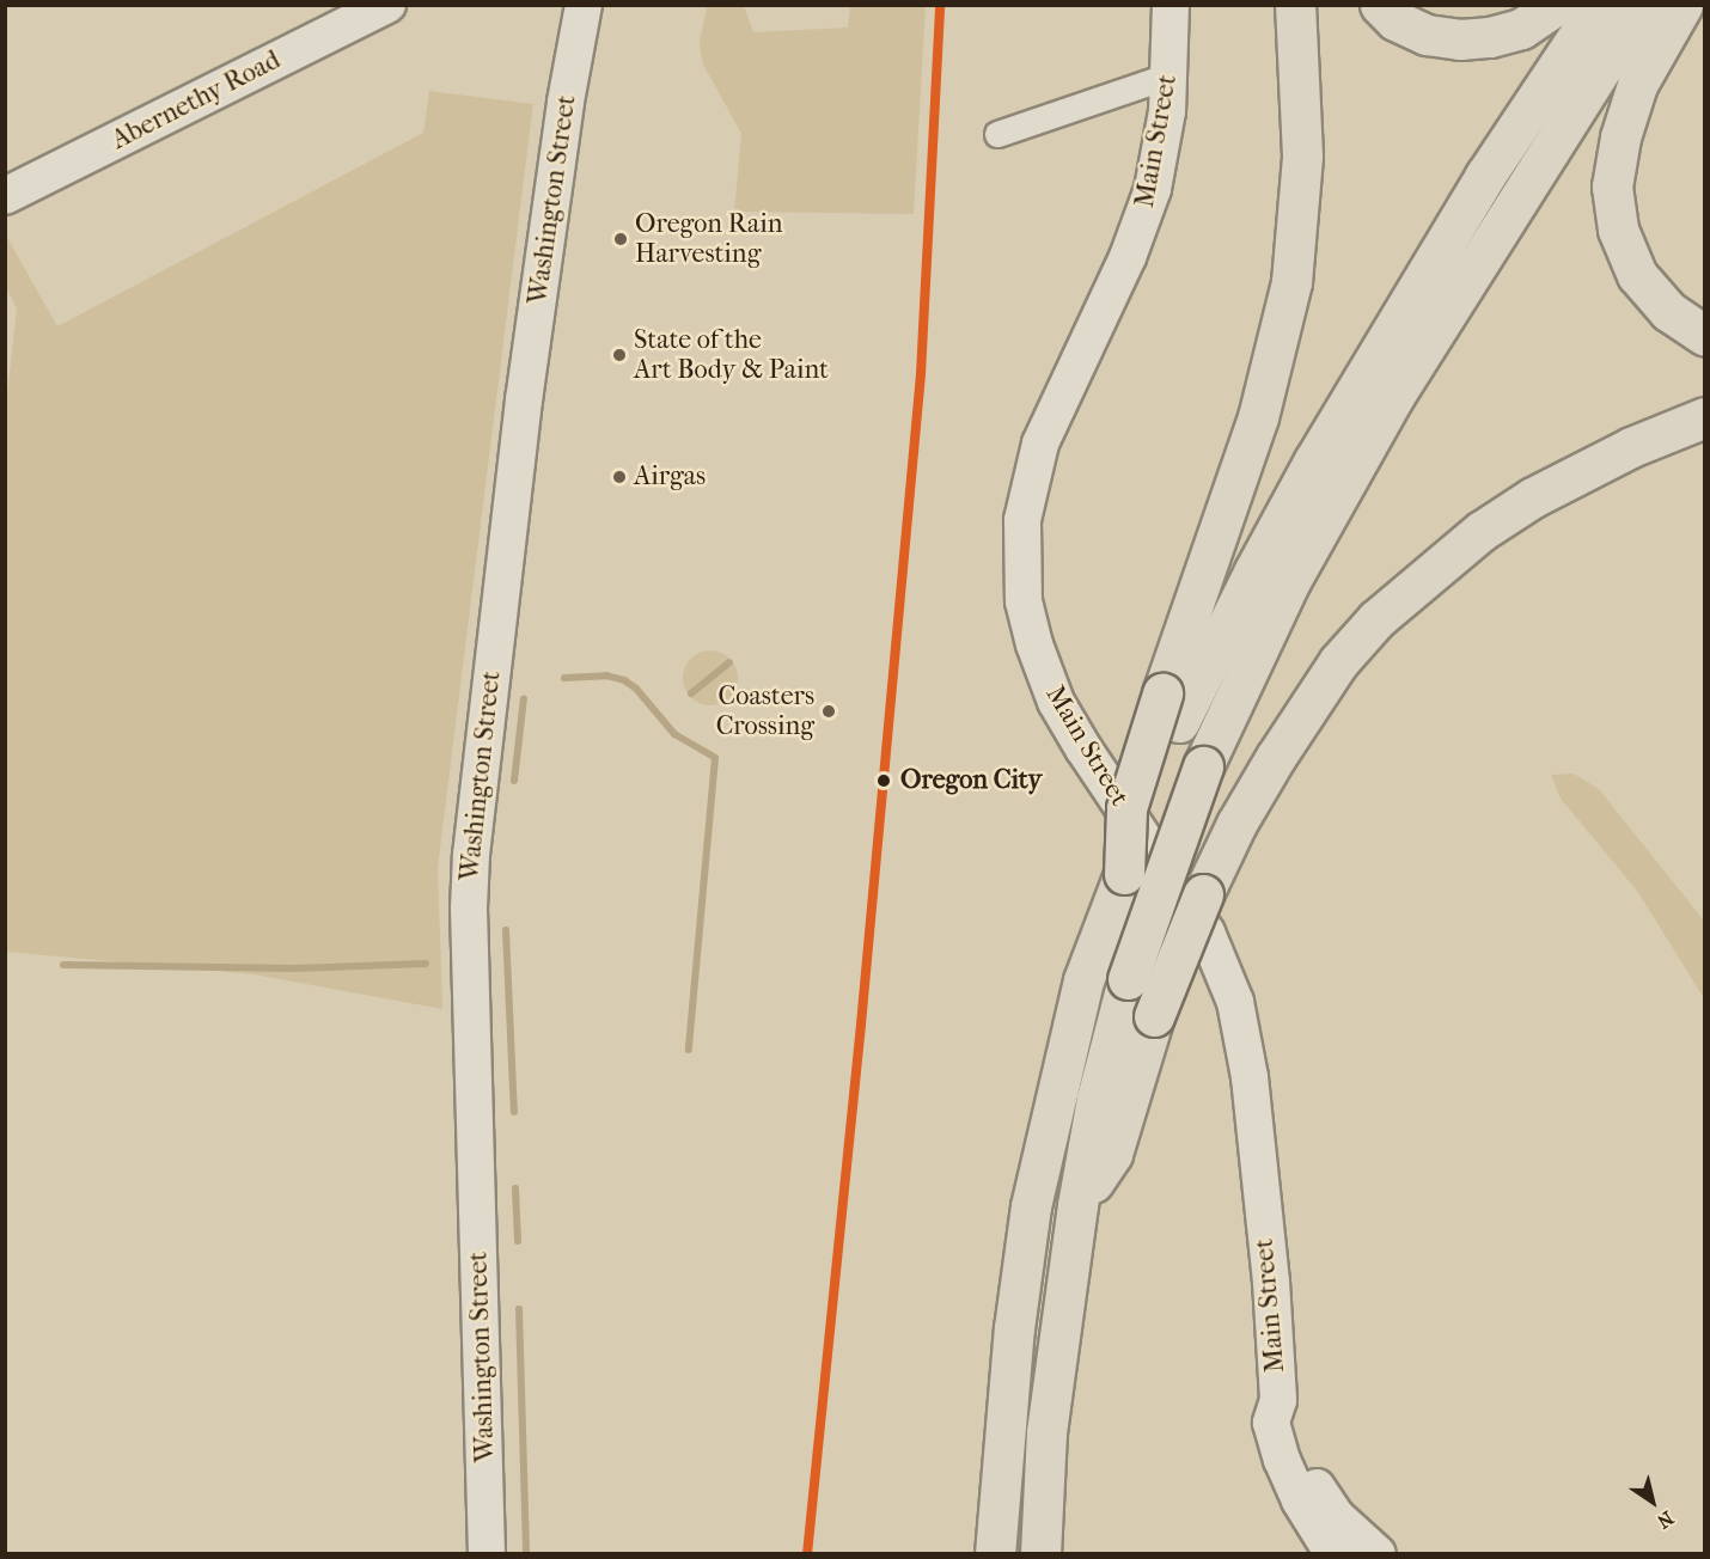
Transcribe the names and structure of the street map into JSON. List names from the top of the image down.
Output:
{
  "streets": {
    "main road": ["Abernethy Road", "Main Street", "Washington Street"]
  },
  "places": [
    "Oregon Rain Harvesting",
    "State of the Art Body & Paint",
    "Airgas",
    "Coasters Crossing",
    "Oregon City"
  ],
  "north": "bottom right"
}
